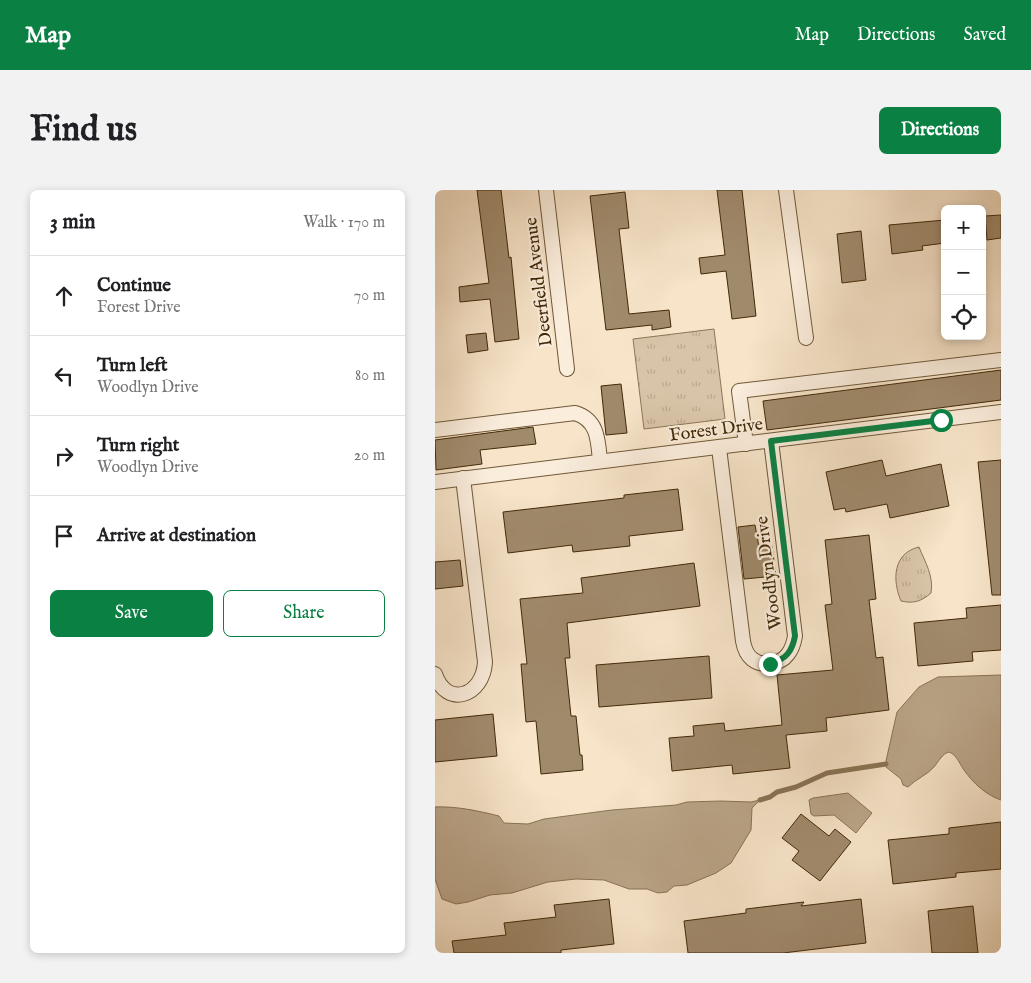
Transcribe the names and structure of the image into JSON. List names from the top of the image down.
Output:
{
  "streets": {
    "street": ["Deerfield Avenue", "Forest Drive", "Woodlyn Drive"]
  },
  "crossings": [
    ["Forest Drive", "Woodlyn Drive"]
  ],
  "page": {
    "header": "Map",
    "nav": ["Map", "Directions", "Saved"],
    "buttons": [
      "Directions",
      ["Save", "Share"]
    ],
    "title": "Find us",
    "heading": ["3 min", "Walk · 170 m"],
    "map_buttons": ["+", "−"],
    "list": [
      ["Continue", "Forest Drive", "70 m"],
      ["Turn left", "Woodlyn Drive", "80 m"],
      ["Turn right", "Woodlyn Drive", "20 m"],
      "Arrive at destination"
    ]
  }
}
